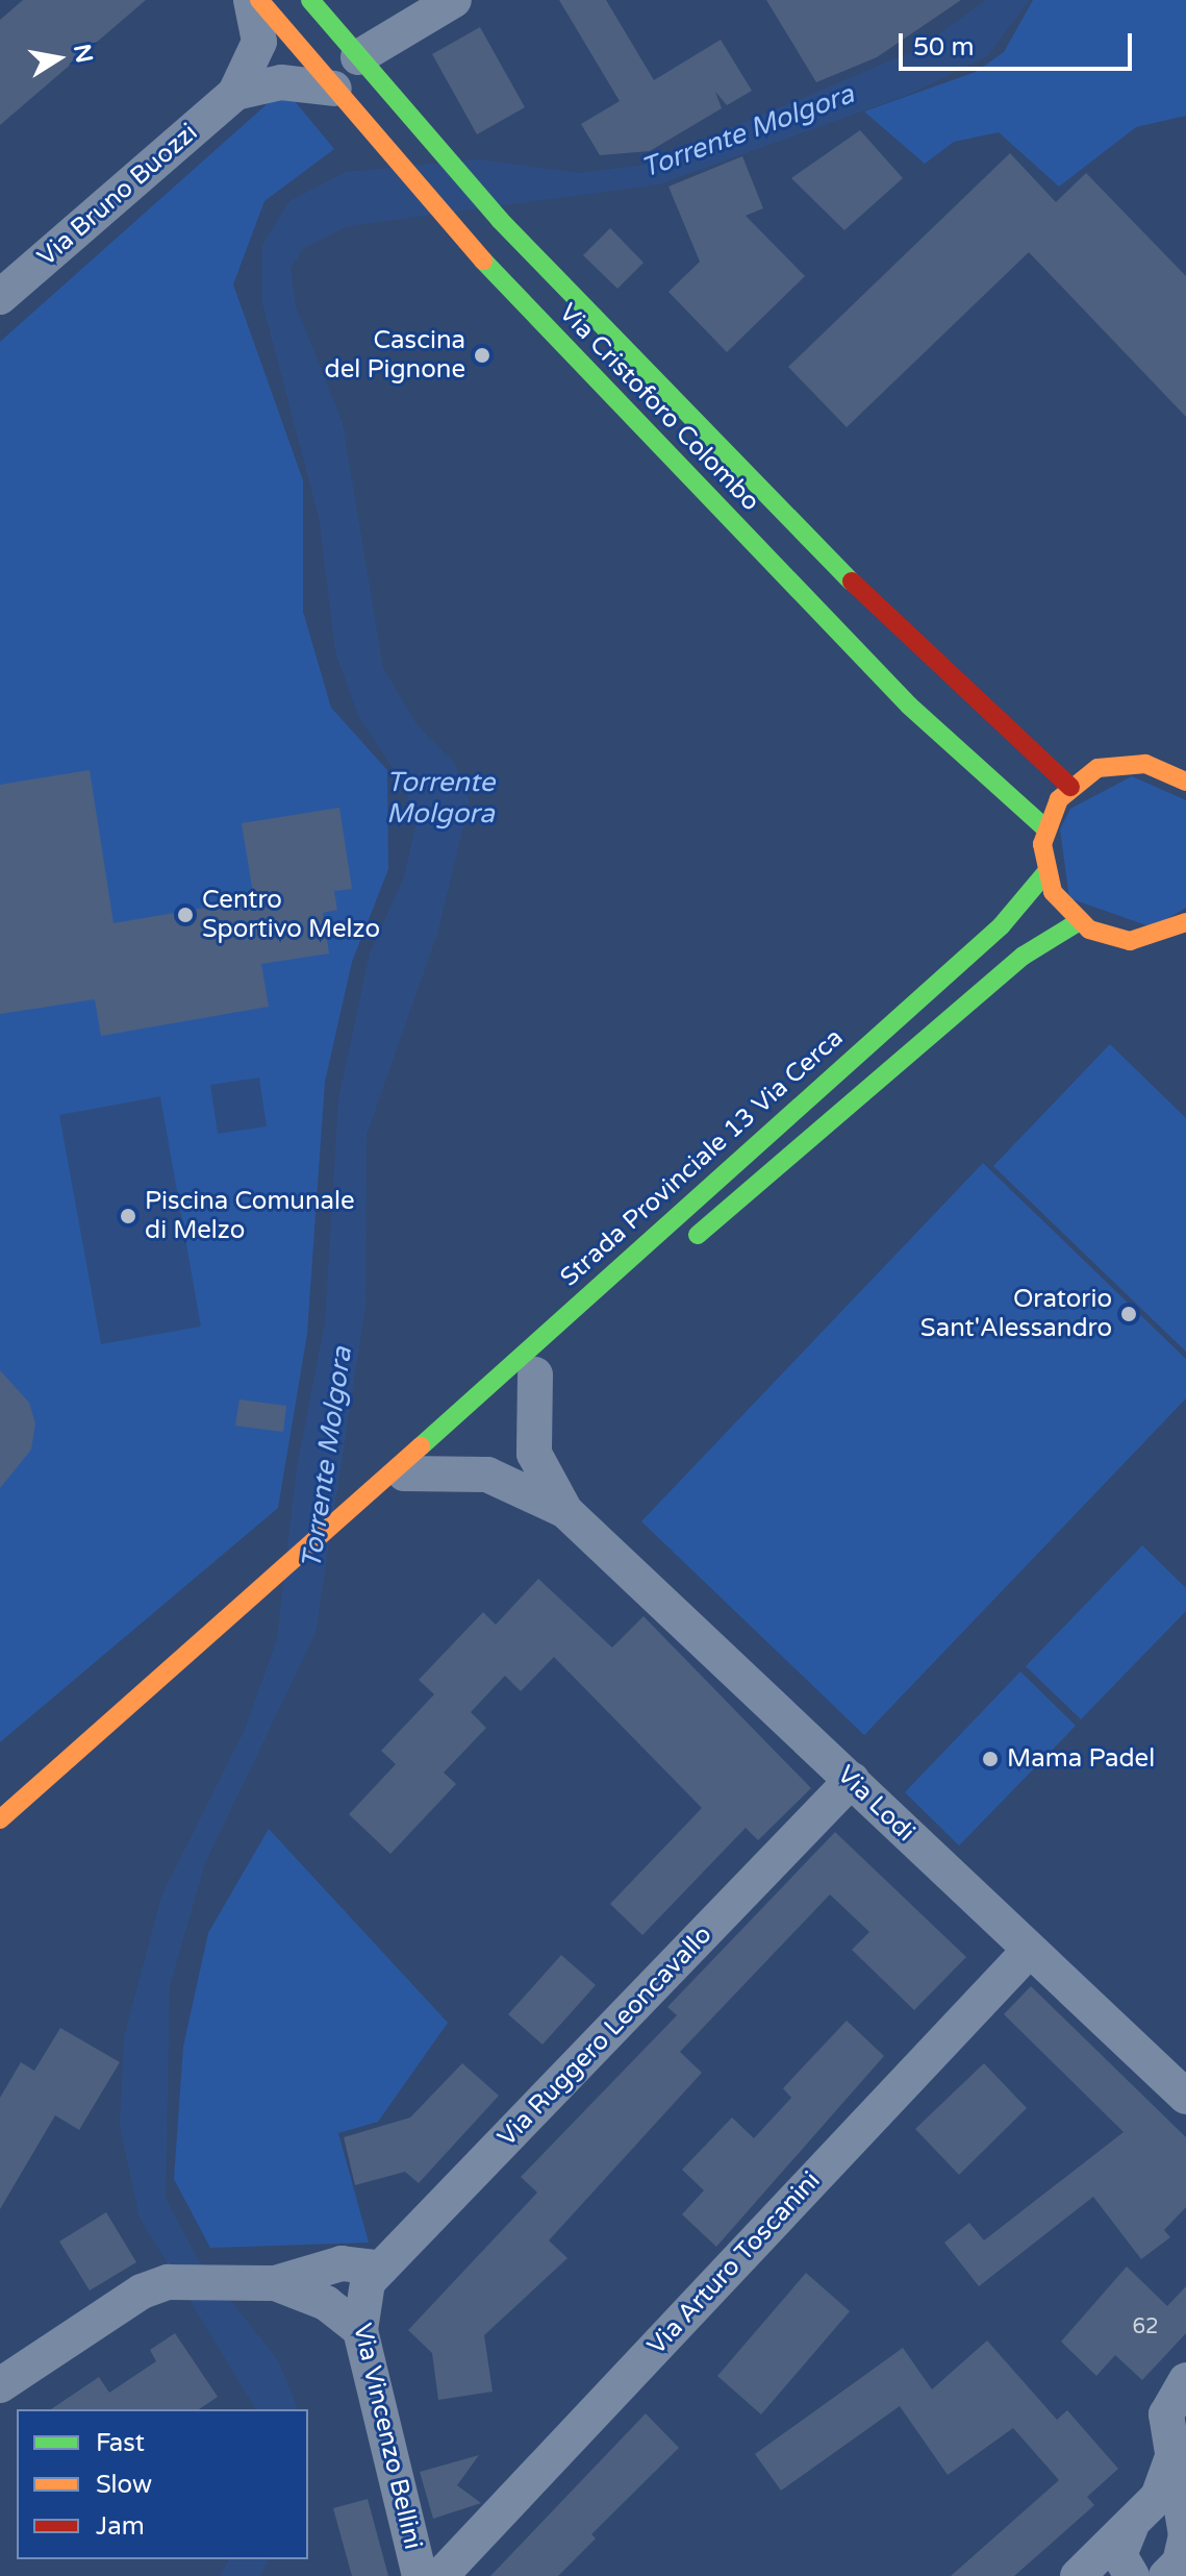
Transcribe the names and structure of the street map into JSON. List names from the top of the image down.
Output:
{
  "streets": {
    "main road": ["Via Cristoforo Colombo", "Strada Provinciale 13 Via Cerca"],
    "street": [
      "Via Bruno Buozzi",
      "Via Lodi",
      "Via Ruggero Leoncavallo",
      "Via Arturo Toscanini",
      "Via Vincenzo Bellini"
    ]
  },
  "crossings": [
    ["Strada Provinciale 13 Via Cerca", "Via Lodi"],
    ["Via Lodi", "Via Ruggero Leoncavallo"],
    ["Via Lodi", "Via Arturo Toscanini"],
    ["Via Ruggero Leoncavallo", "Via Vincenzo Bellini"]
  ],
  "water": ["Torrente Molgora"],
  "places": [
    "Cascina del Pignone",
    "Centro Sportivo Melzo",
    "Piscina Comunale di Melzo",
    "Oratorio Sant'Alessandro",
    "Mama Padel"
  ],
  "house_numbers": ["62"],
  "legend": ["Fast", "Slow", "Jam"],
  "scale_bar": "50 m",
  "north": "right"
}
